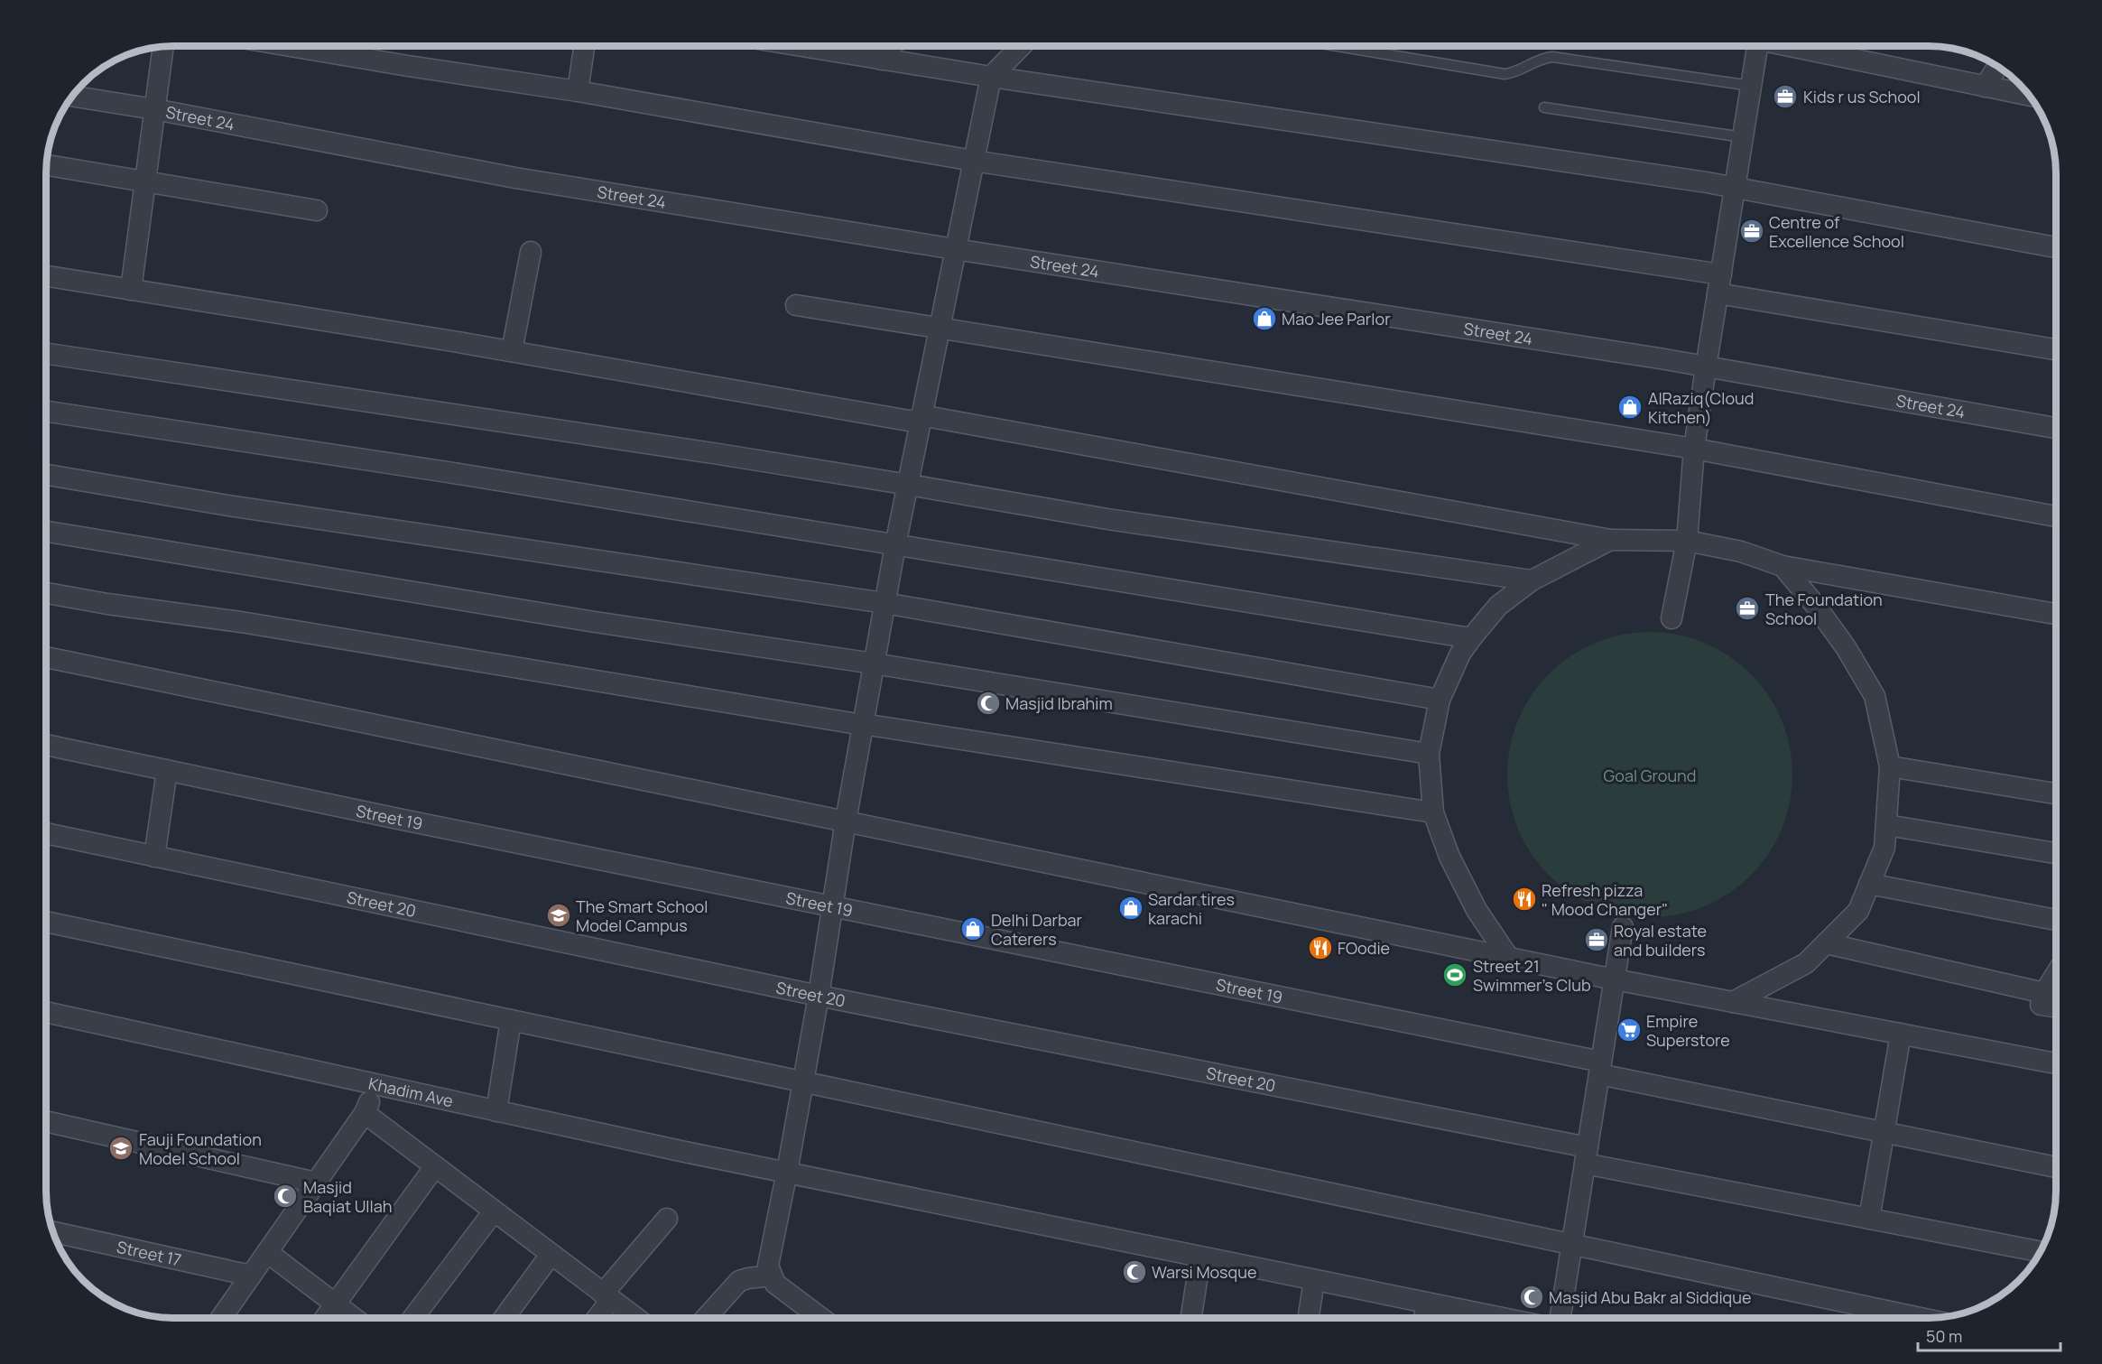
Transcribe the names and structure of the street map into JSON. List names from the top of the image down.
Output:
{
  "streets": {
    "street": [
      "Street 24",
      "Street 19",
      "Street 20",
      "Khadim Ave",
      "Street 17"
    ]
  },
  "parks": ["Goal Ground"],
  "places": {
    "office": [
      "Kids r us School",
      "Centre of Excellence School",
      "The Foundation School",
      "Royal estate and builders"
    ],
    "shop": [
      "Mao Jee Parlor",
      "AlRaziq(Cloud Kitchen)",
      "Sardar tires karachi",
      "Delhi Darbar Caterers"
    ],
    "mosque": [
      "Masjid Ibrahim",
      "Masjid Baqiat Ullah",
      "Warsi Mosque",
      "Masjid Abu Bakr al Siddique"
    ],
    "restaurant": ["Refresh pizza \" Mood Changer\"", "FOodie"],
    "school or university": ["The Smart School Model Campus", "Fauji Foundation Model School"],
    "sports": ["Street 21 Swimmer's Club"],
    "supermarket": ["Empire Superstore"]
  },
  "scale_bar": "50 m"
}
